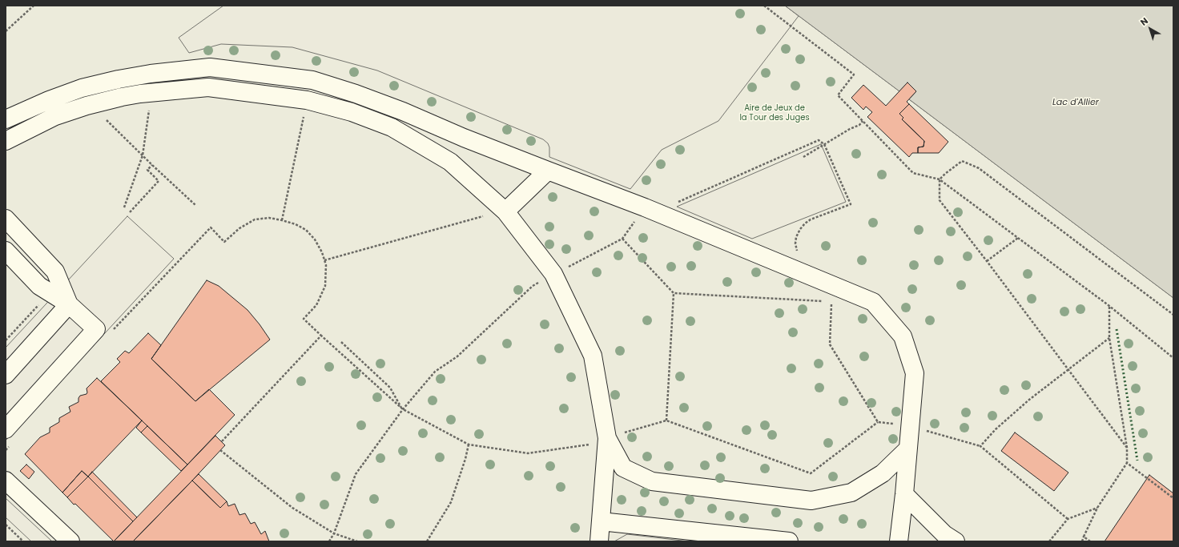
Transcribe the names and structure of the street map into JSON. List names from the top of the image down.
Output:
{
  "water": ["Lac d'Allier"],
  "parks": ["Aire de Jeux de la Tour des Juges"],
  "north": "top left"
}
